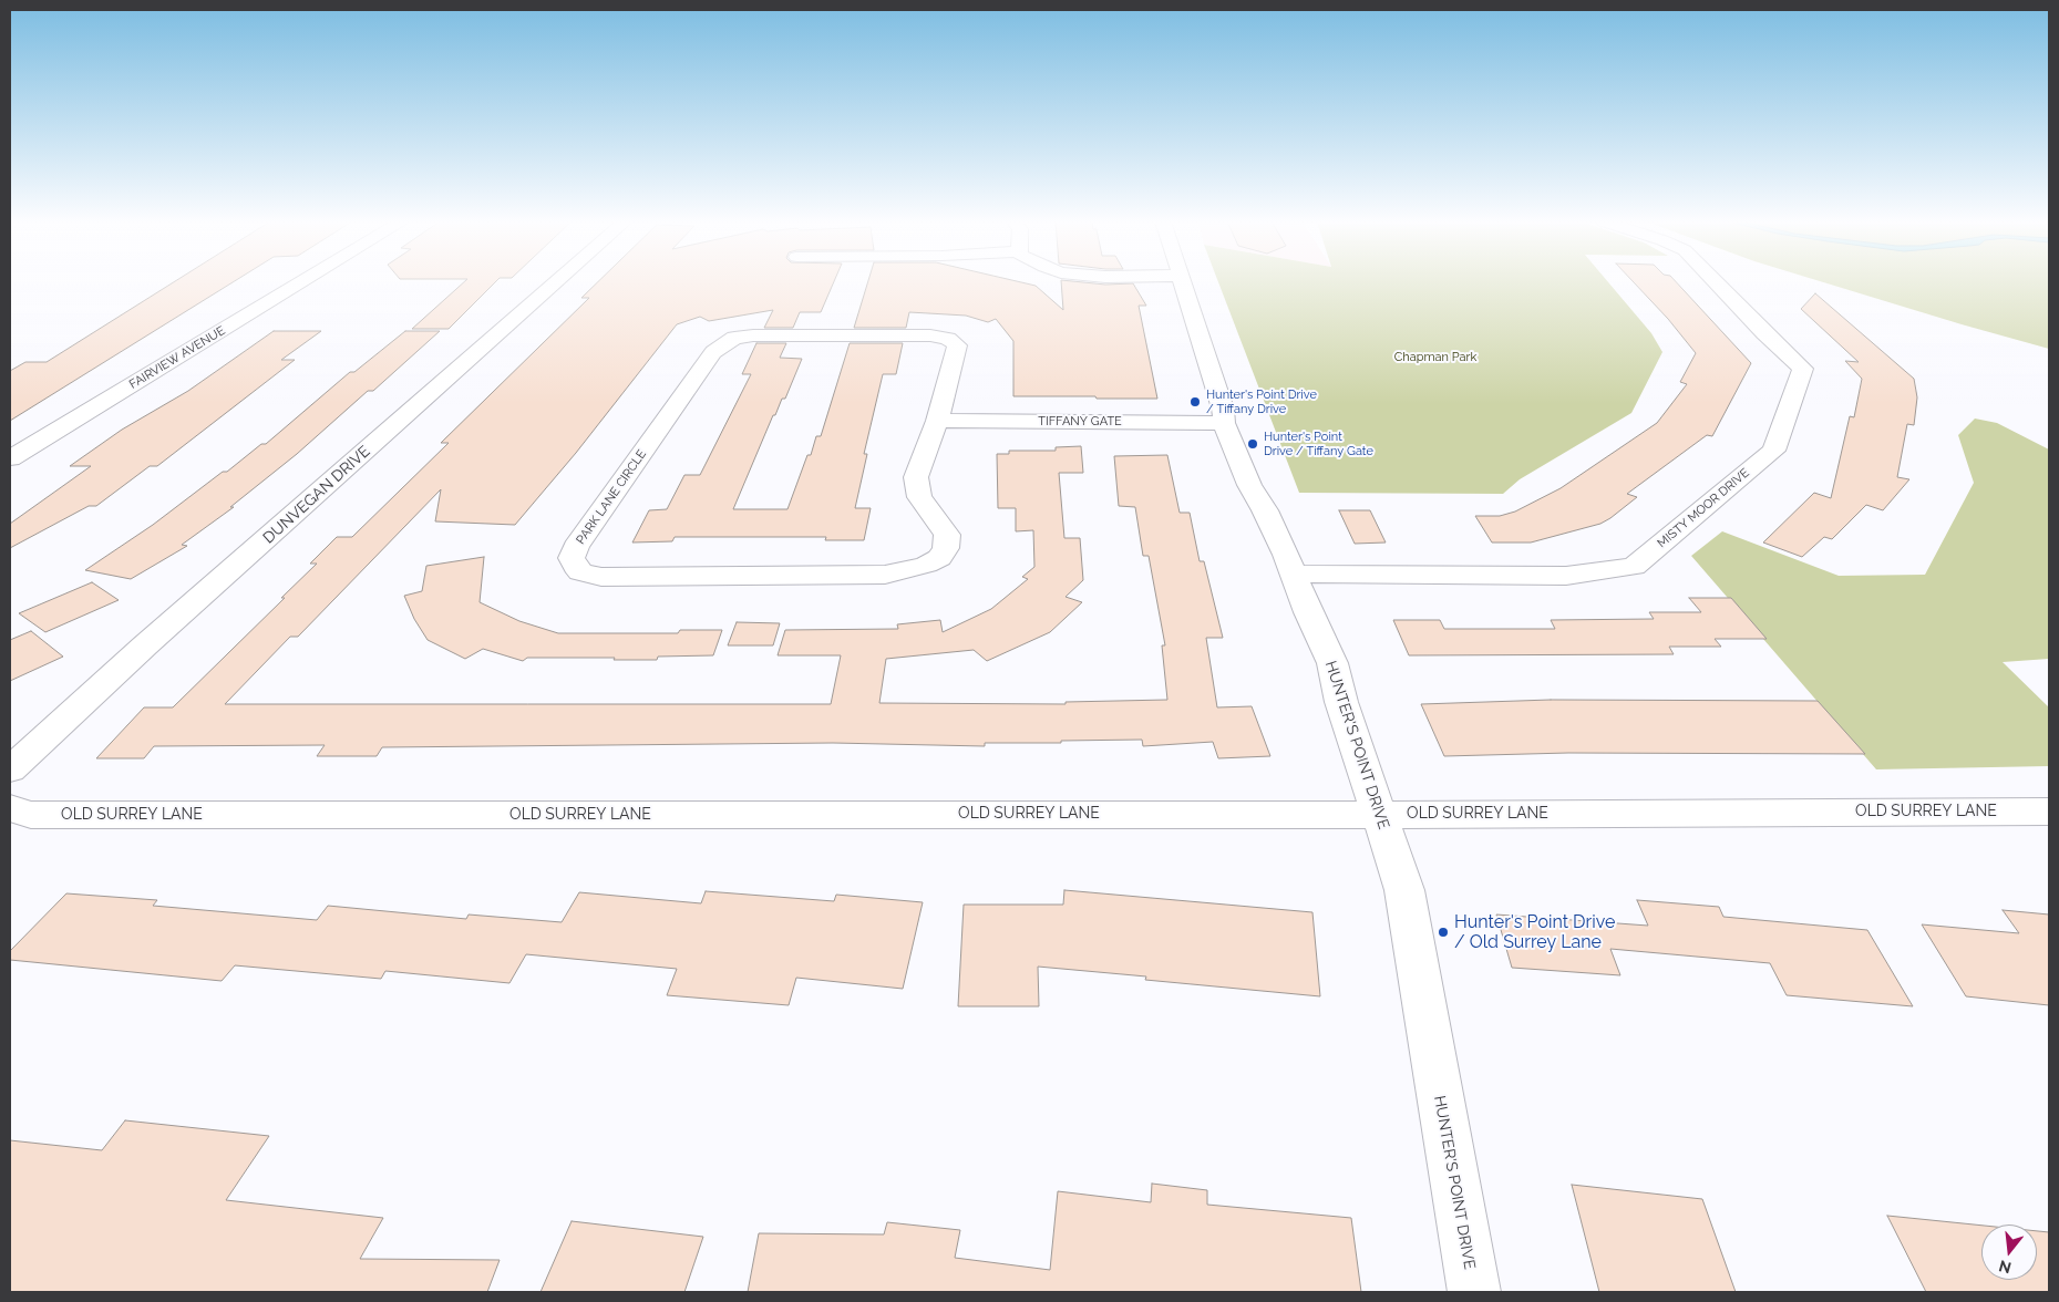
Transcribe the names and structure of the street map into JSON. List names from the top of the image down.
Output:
{
  "streets": {
    "street": [
      "FAIRVIEW AVENUE",
      "TIFFANY GATE",
      "DUNVEGAN DRIVE",
      "PARK LANE CIRCLE",
      "MISTY MOOR DRIVE",
      "HUNTER'S POINT DRIVE",
      "OLD SURREY LANE"
    ]
  },
  "crossings": [
    ["TIFFANY GATE", "PARK LANE CIRCLE"],
    ["TIFFANY GATE", "HUNTER'S POINT DRIVE"],
    ["MISTY MOOR DRIVE", "HUNTER'S POINT DRIVE"],
    ["HUNTER'S POINT DRIVE", "OLD SURREY LANE"]
  ],
  "parks": ["Chapman Park"],
  "places": ["Hunter's Point Drive / Tiffany Drive", "Hunter's Point Drive / Tiffany Gate", "Hunter's Point Drive / Old Surrey Lane"],
  "north": "bottom"
}
